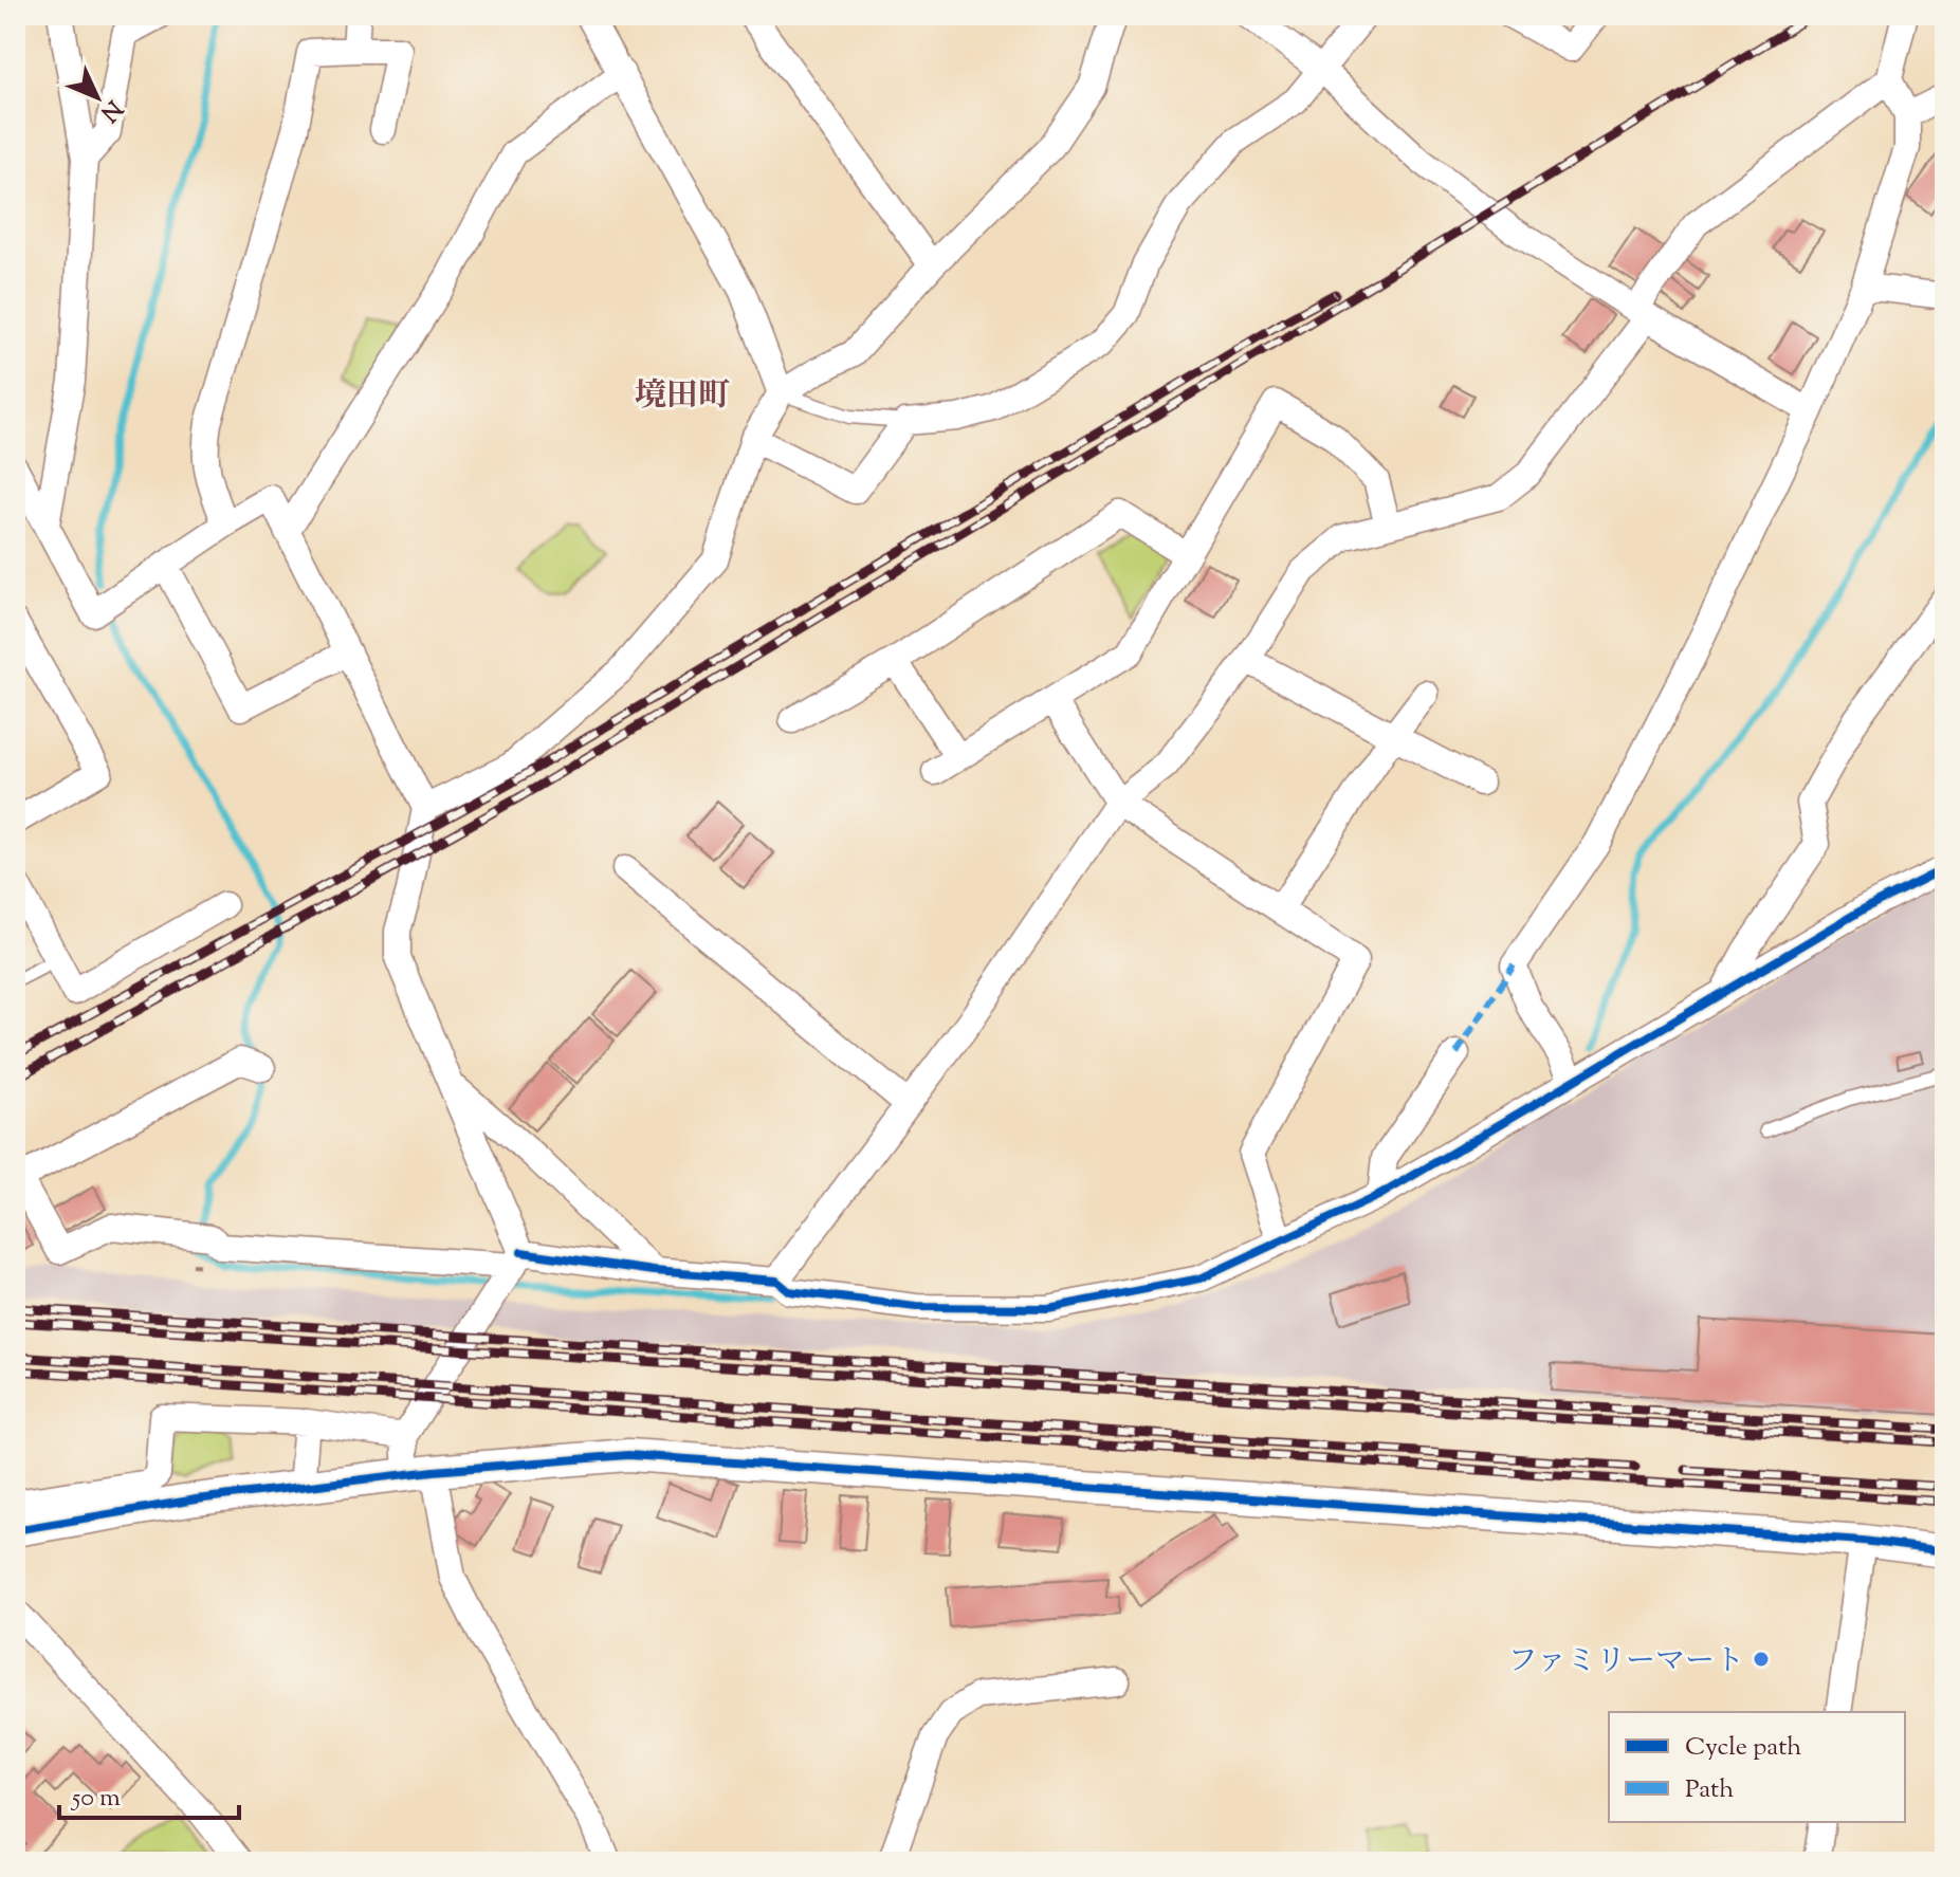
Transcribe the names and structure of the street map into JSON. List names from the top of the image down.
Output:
{
  "districts": ["境田町"],
  "places": ["ファミリーマート"],
  "legend": ["Cycle path", "Path"],
  "scale_bar": "50 m",
  "north": "bottom right"
}
